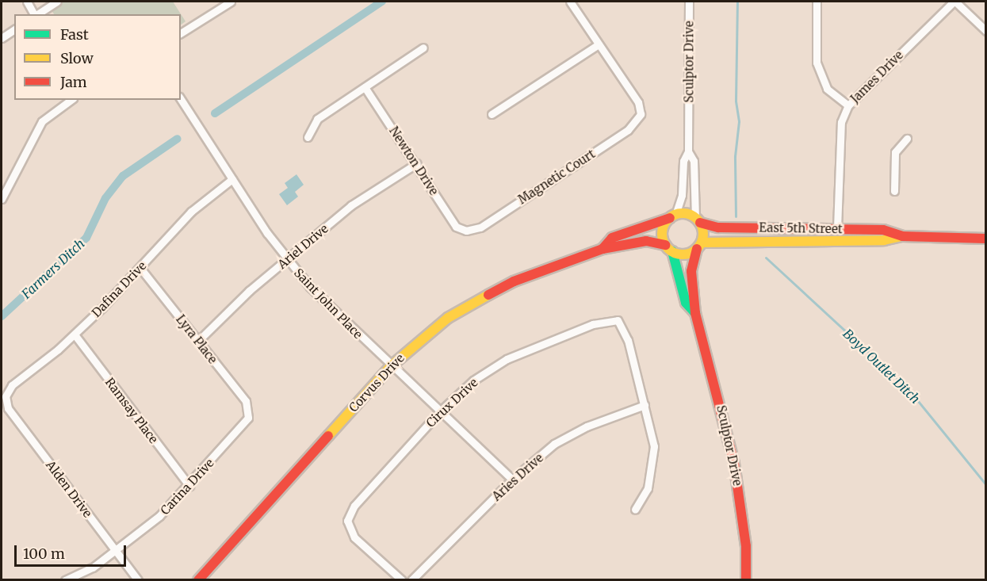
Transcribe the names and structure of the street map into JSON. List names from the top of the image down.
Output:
{
  "streets": {
    "street": [
      "Sculptor Drive",
      "James Drive",
      "Newton Drive",
      "Magnetic Court",
      "East 5th Street",
      "Ariel Drive",
      "Dafina Drive",
      "Saint John Place",
      "Lyra Place",
      "Corvus Drive",
      "Cirux Drive",
      "Ramsay Place",
      "Aries Drive",
      "Carina Drive",
      "Alden Drive"
    ]
  },
  "crossings": [
    ["Sculptor Drive", "East 5th Street"],
    ["Sculptor Drive", "Corvus Drive"],
    ["James Drive", "East 5th Street"],
    ["Newton Drive", "Magnetic Court"],
    ["Newton Drive", "Ariel Drive"],
    ["East 5th Street", "Corvus Drive"],
    ["Ariel Drive", "Saint John Place"],
    ["Ariel Drive", "Lyra Place"],
    ["Dafina Drive", "Saint John Place"],
    ["Dafina Drive", "Lyra Place"],
    ["Dafina Drive", "Ramsay Place"],
    ["Dafina Drive", "Alden Drive"],
    ["Saint John Place", "Corvus Drive"],
    ["Saint John Place", "Cirux Drive"],
    ["Saint John Place", "Aries Drive"],
    ["Lyra Place", "Carina Drive"],
    ["Cirux Drive", "Aries Drive"],
    ["Ramsay Place", "Carina Drive"],
    ["Carina Drive", "Alden Drive"]
  ],
  "water": ["Farmers Ditch", "Boyd Outlet Ditch"],
  "legend": ["Fast", "Slow", "Jam"],
  "scale_bar": "100 m"
}
